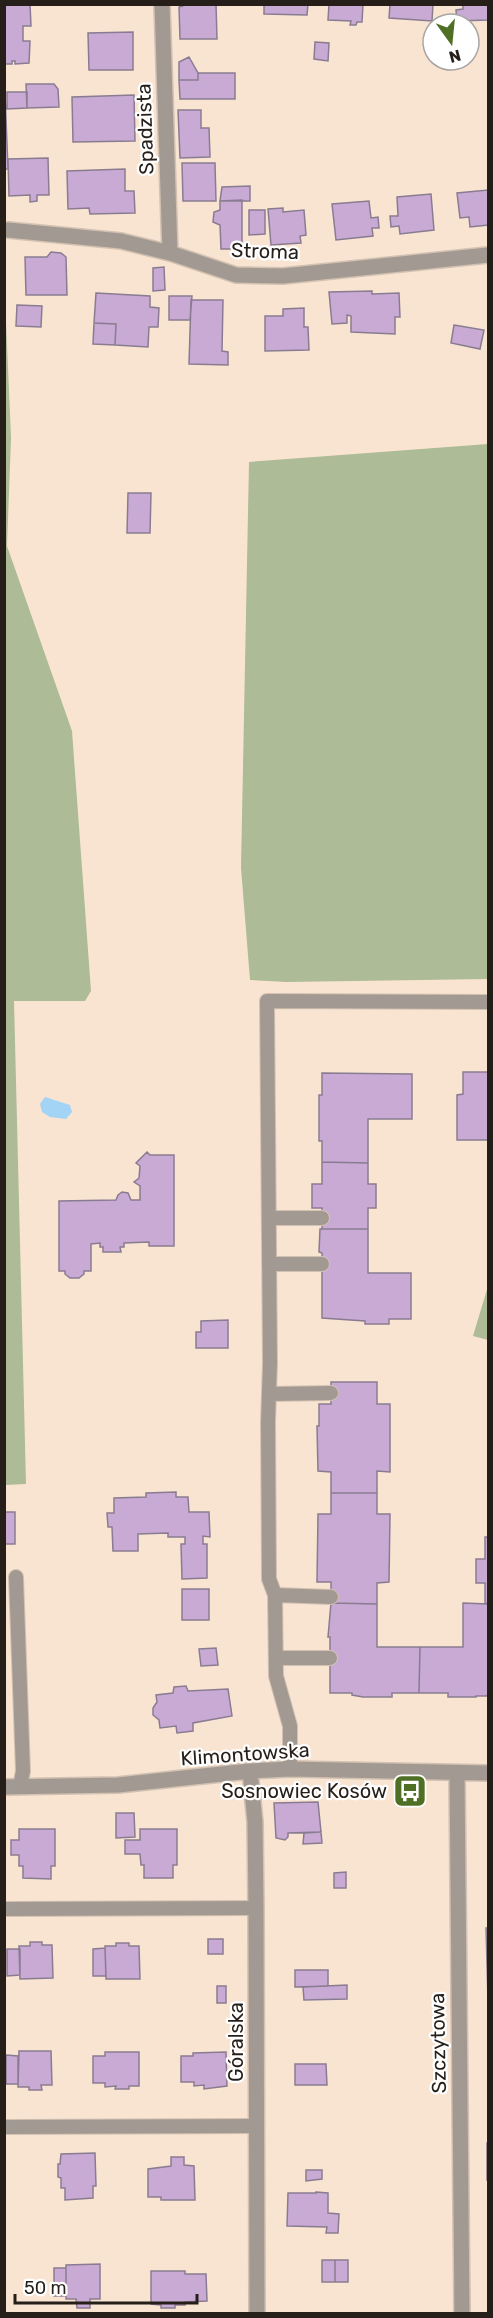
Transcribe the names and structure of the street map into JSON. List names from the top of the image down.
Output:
{
  "streets": {
    "street": [
      "Spadzista",
      "Stroma",
      "Klimontowska",
      "Góralska",
      "Szczytowa"
    ]
  },
  "crossings": [
    ["Spadzista", "Stroma"],
    ["Klimontowska", "Góralska"],
    ["Klimontowska", "Szczytowa"]
  ],
  "places": {
    "bus stop": ["Sosnowiec Kosów"]
  },
  "scale_bar": "50 m",
  "north": "bottom"
}
